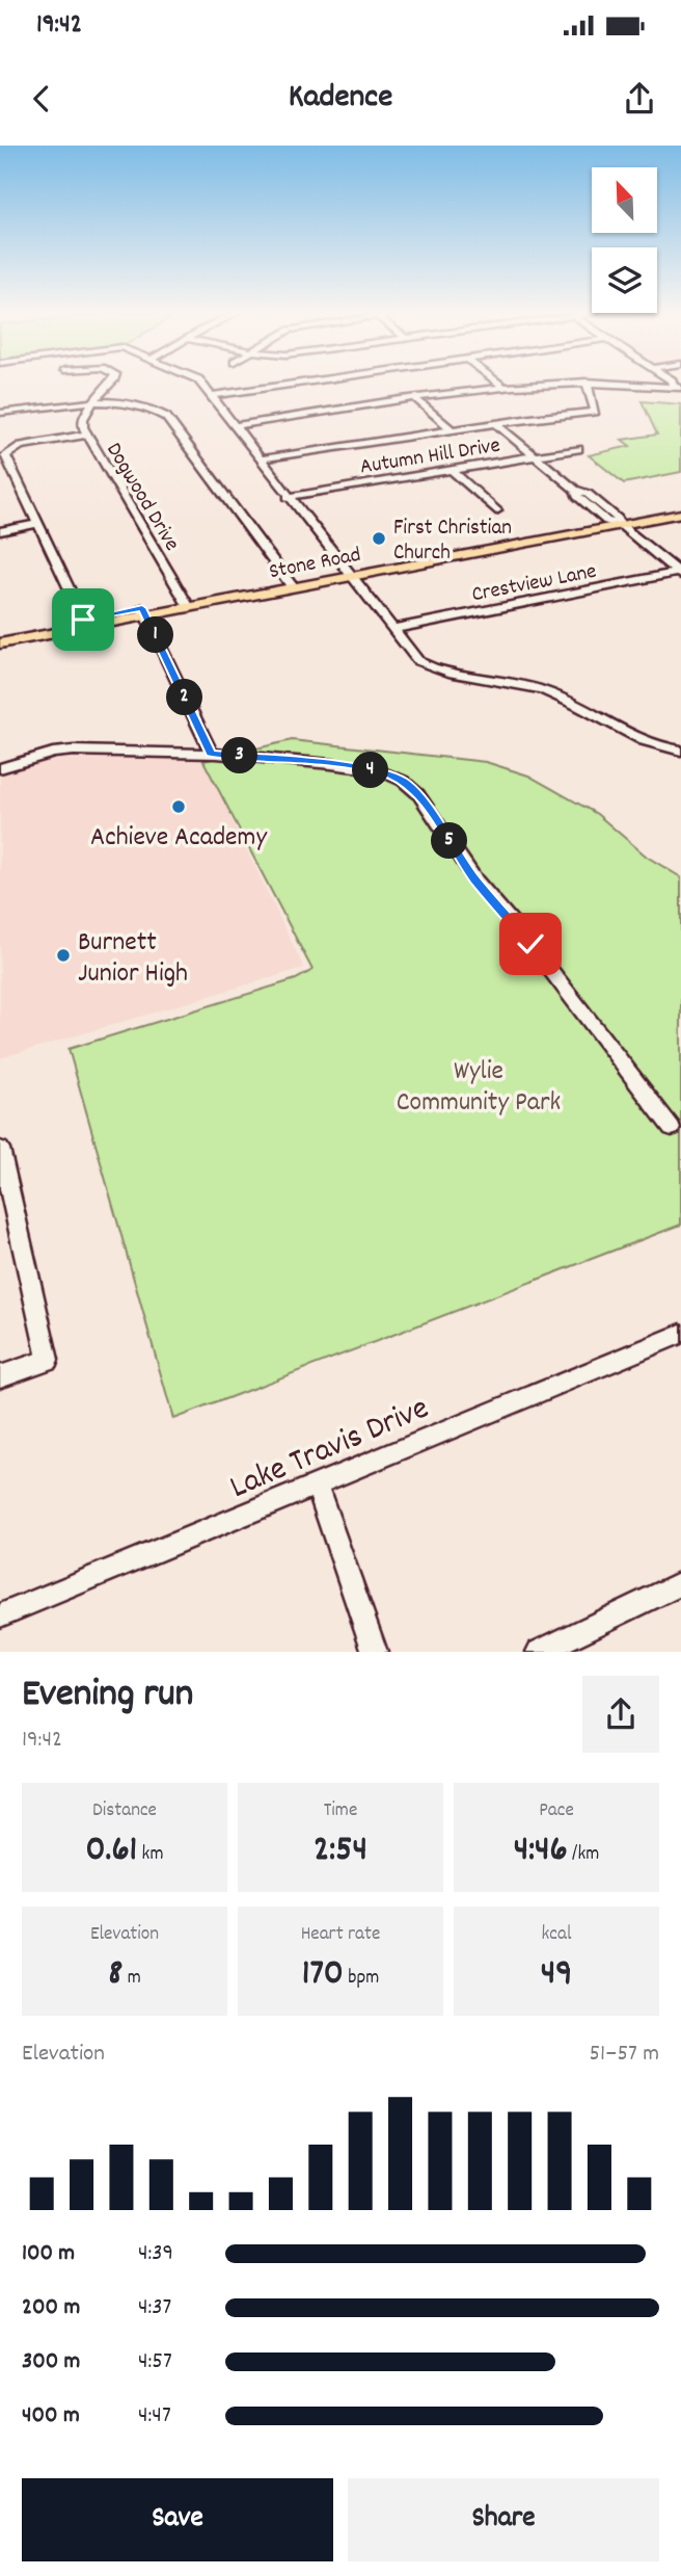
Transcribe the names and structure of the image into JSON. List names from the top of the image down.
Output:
{
  "streets": {
    "main road": ["Stone Road"],
    "street": [
      "Autumn Hill Drive",
      "Dogwood Drive",
      "Crestview Lane",
      "Lake Travis Drive"
    ]
  },
  "crossings": [
    ["Dogwood Drive", "Stone Road"]
  ],
  "parks": ["Wylie Community Park"],
  "places": ["First Christian Church", "Achieve Academy", "Burnett Junior High"],
  "north": "top left",
  "page": {
    "status": "19:42",
    "header": "Kadence",
    "pins": [
      "1",
      "2",
      "3",
      "4",
      "5"
    ],
    "heading": ["Evening run", "19:42"],
    "stats": [
      ["Distance", "0.61 km"],
      ["Time", "2:54"],
      ["Pace", "4:46 /km"],
      ["Elevation", "8 m"],
      ["Heart rate", "170 bpm"],
      ["kcal", "49"]
    ],
    "chart": ["Elevation", "51–57 m"],
    "list": [
      {
        "name": "100 m",
        "note": "4:39"
      },
      {
        "name": "200 m",
        "note": "4:37"
      },
      {
        "name": "300 m",
        "note": "4:57"
      },
      {
        "name": "400 m",
        "note": "4:47"
      }
    ],
    "buttons": ["Save", "Share"]
  }
}
